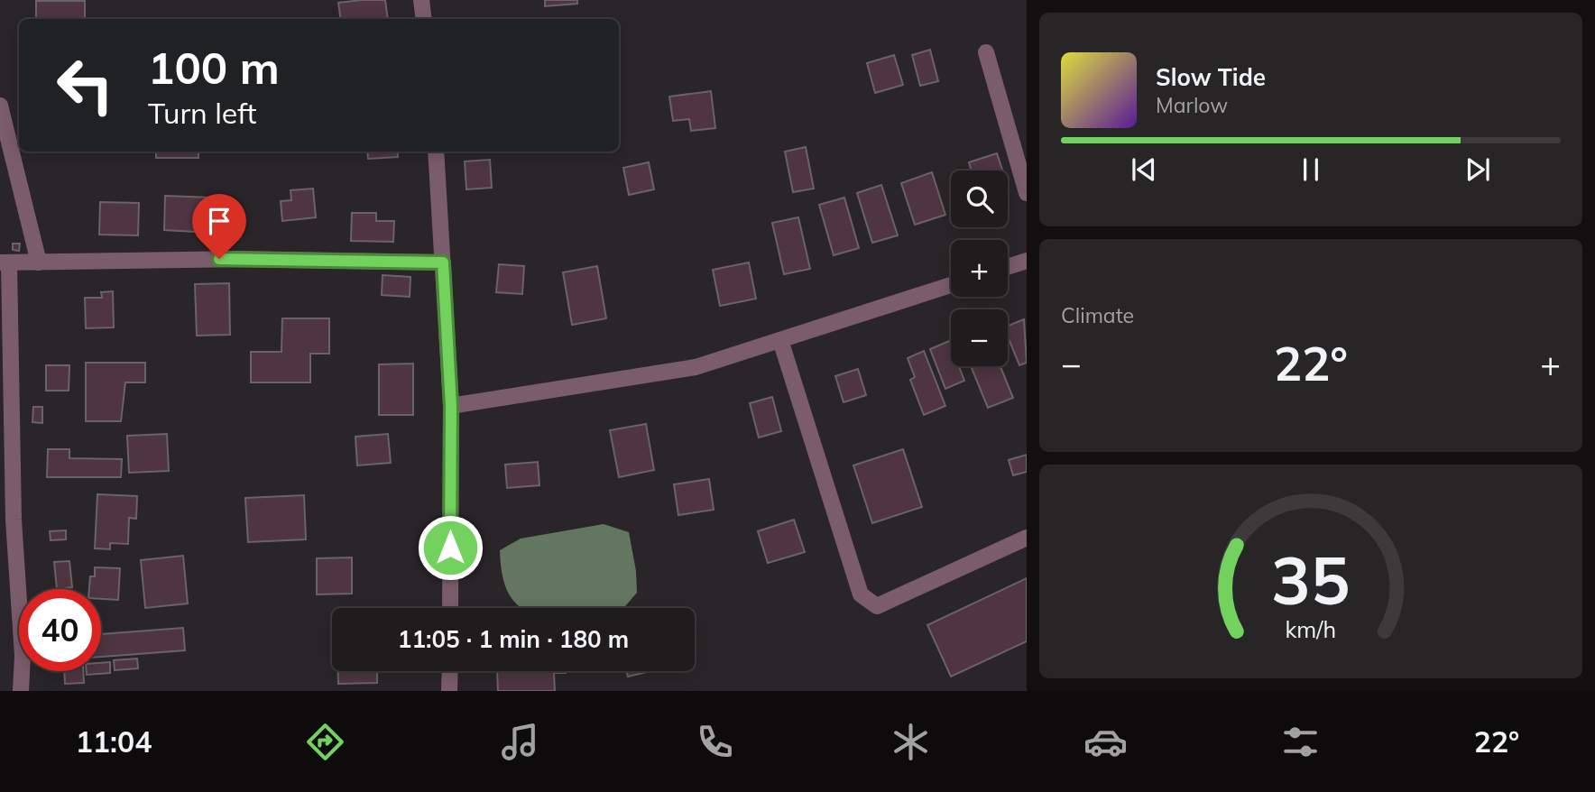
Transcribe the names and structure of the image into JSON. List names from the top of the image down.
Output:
{
  "page": {
    "turn": ["100 m", "Turn left"],
    "song": ["Slow Tide", "Marlow"],
    "map_buttons": ["+", "−"],
    "tile": "Climate",
    "heat": ["−", "22°", "+"],
    "limit": "40",
    "trip": "11:05 · 1 min · 180 m",
    "tabs": ["11:04", "22°"],
    "gauge": ["35", "km/h"]
  }
}
